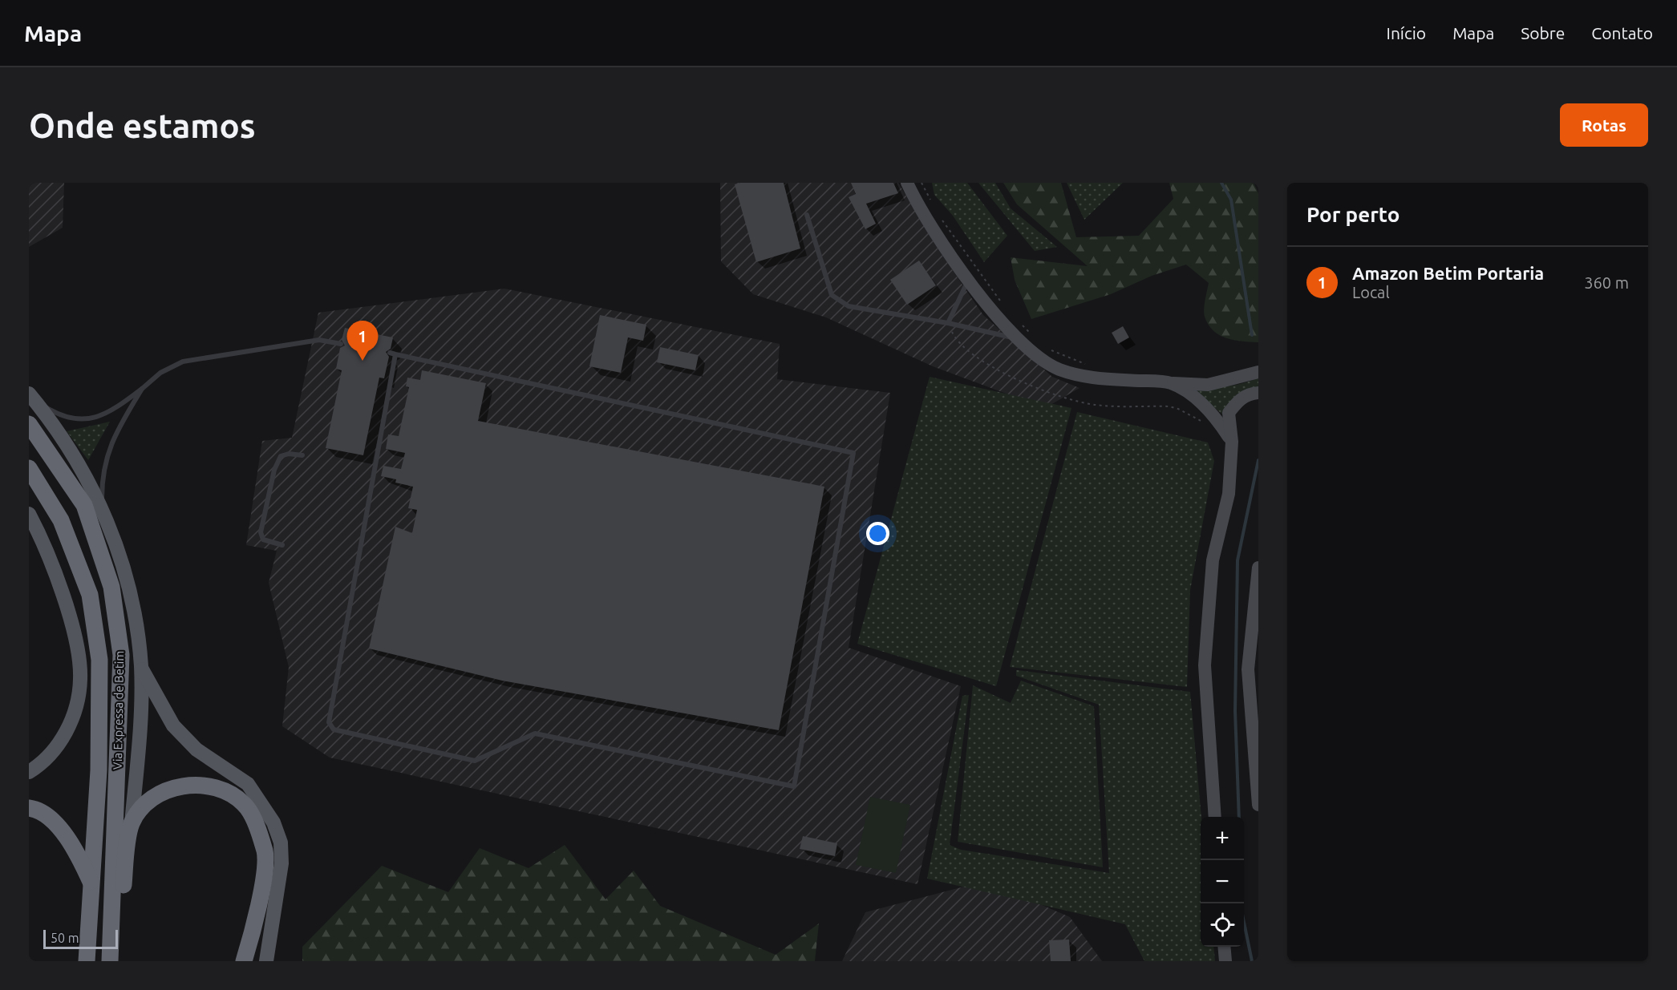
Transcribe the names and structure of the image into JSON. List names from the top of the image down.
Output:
{
  "streets": {
    "highway": ["Via Expressa de Betim"]
  },
  "scale_bar": "50 m",
  "page": {
    "header": "Mapa",
    "nav": [
      "Início",
      "Mapa",
      "Sobre",
      "Contato"
    ],
    "buttons": "Rotas",
    "title": "Onde estamos",
    "heading": "Por perto",
    "list": [
      {
        "mark": "1",
        "name": "Amazon Betim Portaria",
        "note": "Local",
        "value": "360 m"
      }
    ],
    "pins": "1",
    "map_buttons": ["+", "−"],
    "scale": "50 m"
  }
}
